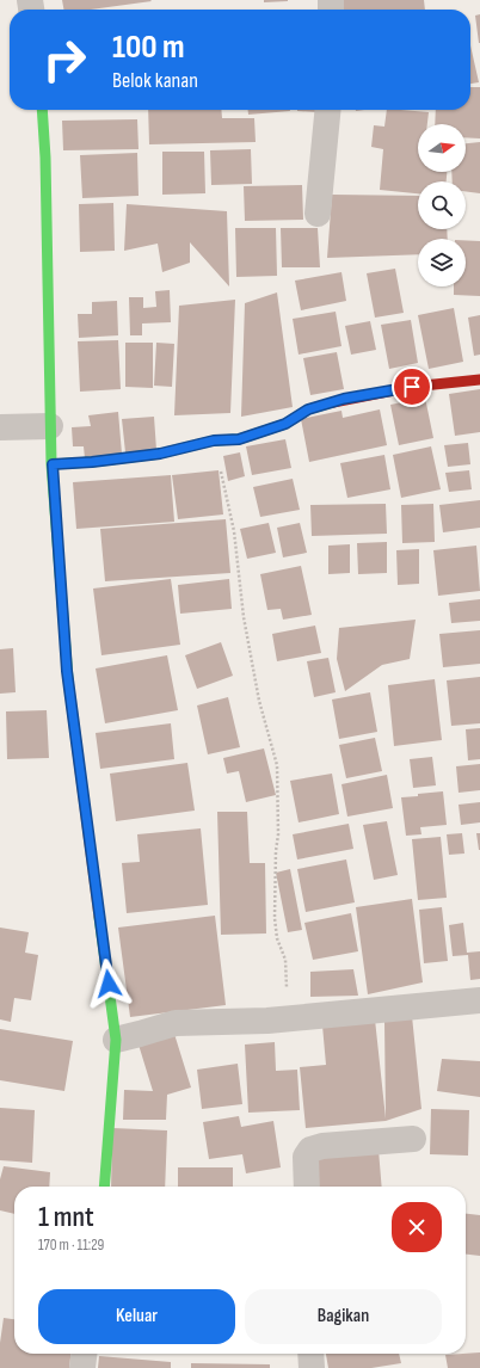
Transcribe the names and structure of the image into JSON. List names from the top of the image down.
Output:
{
  "north": "right",
  "page": {
    "turn": ["100 m", "Belok kanan"],
    "heading": ["1 mnt", "170 m · 11:29"],
    "buttons": ["Keluar", "Bagikan"]
  }
}
